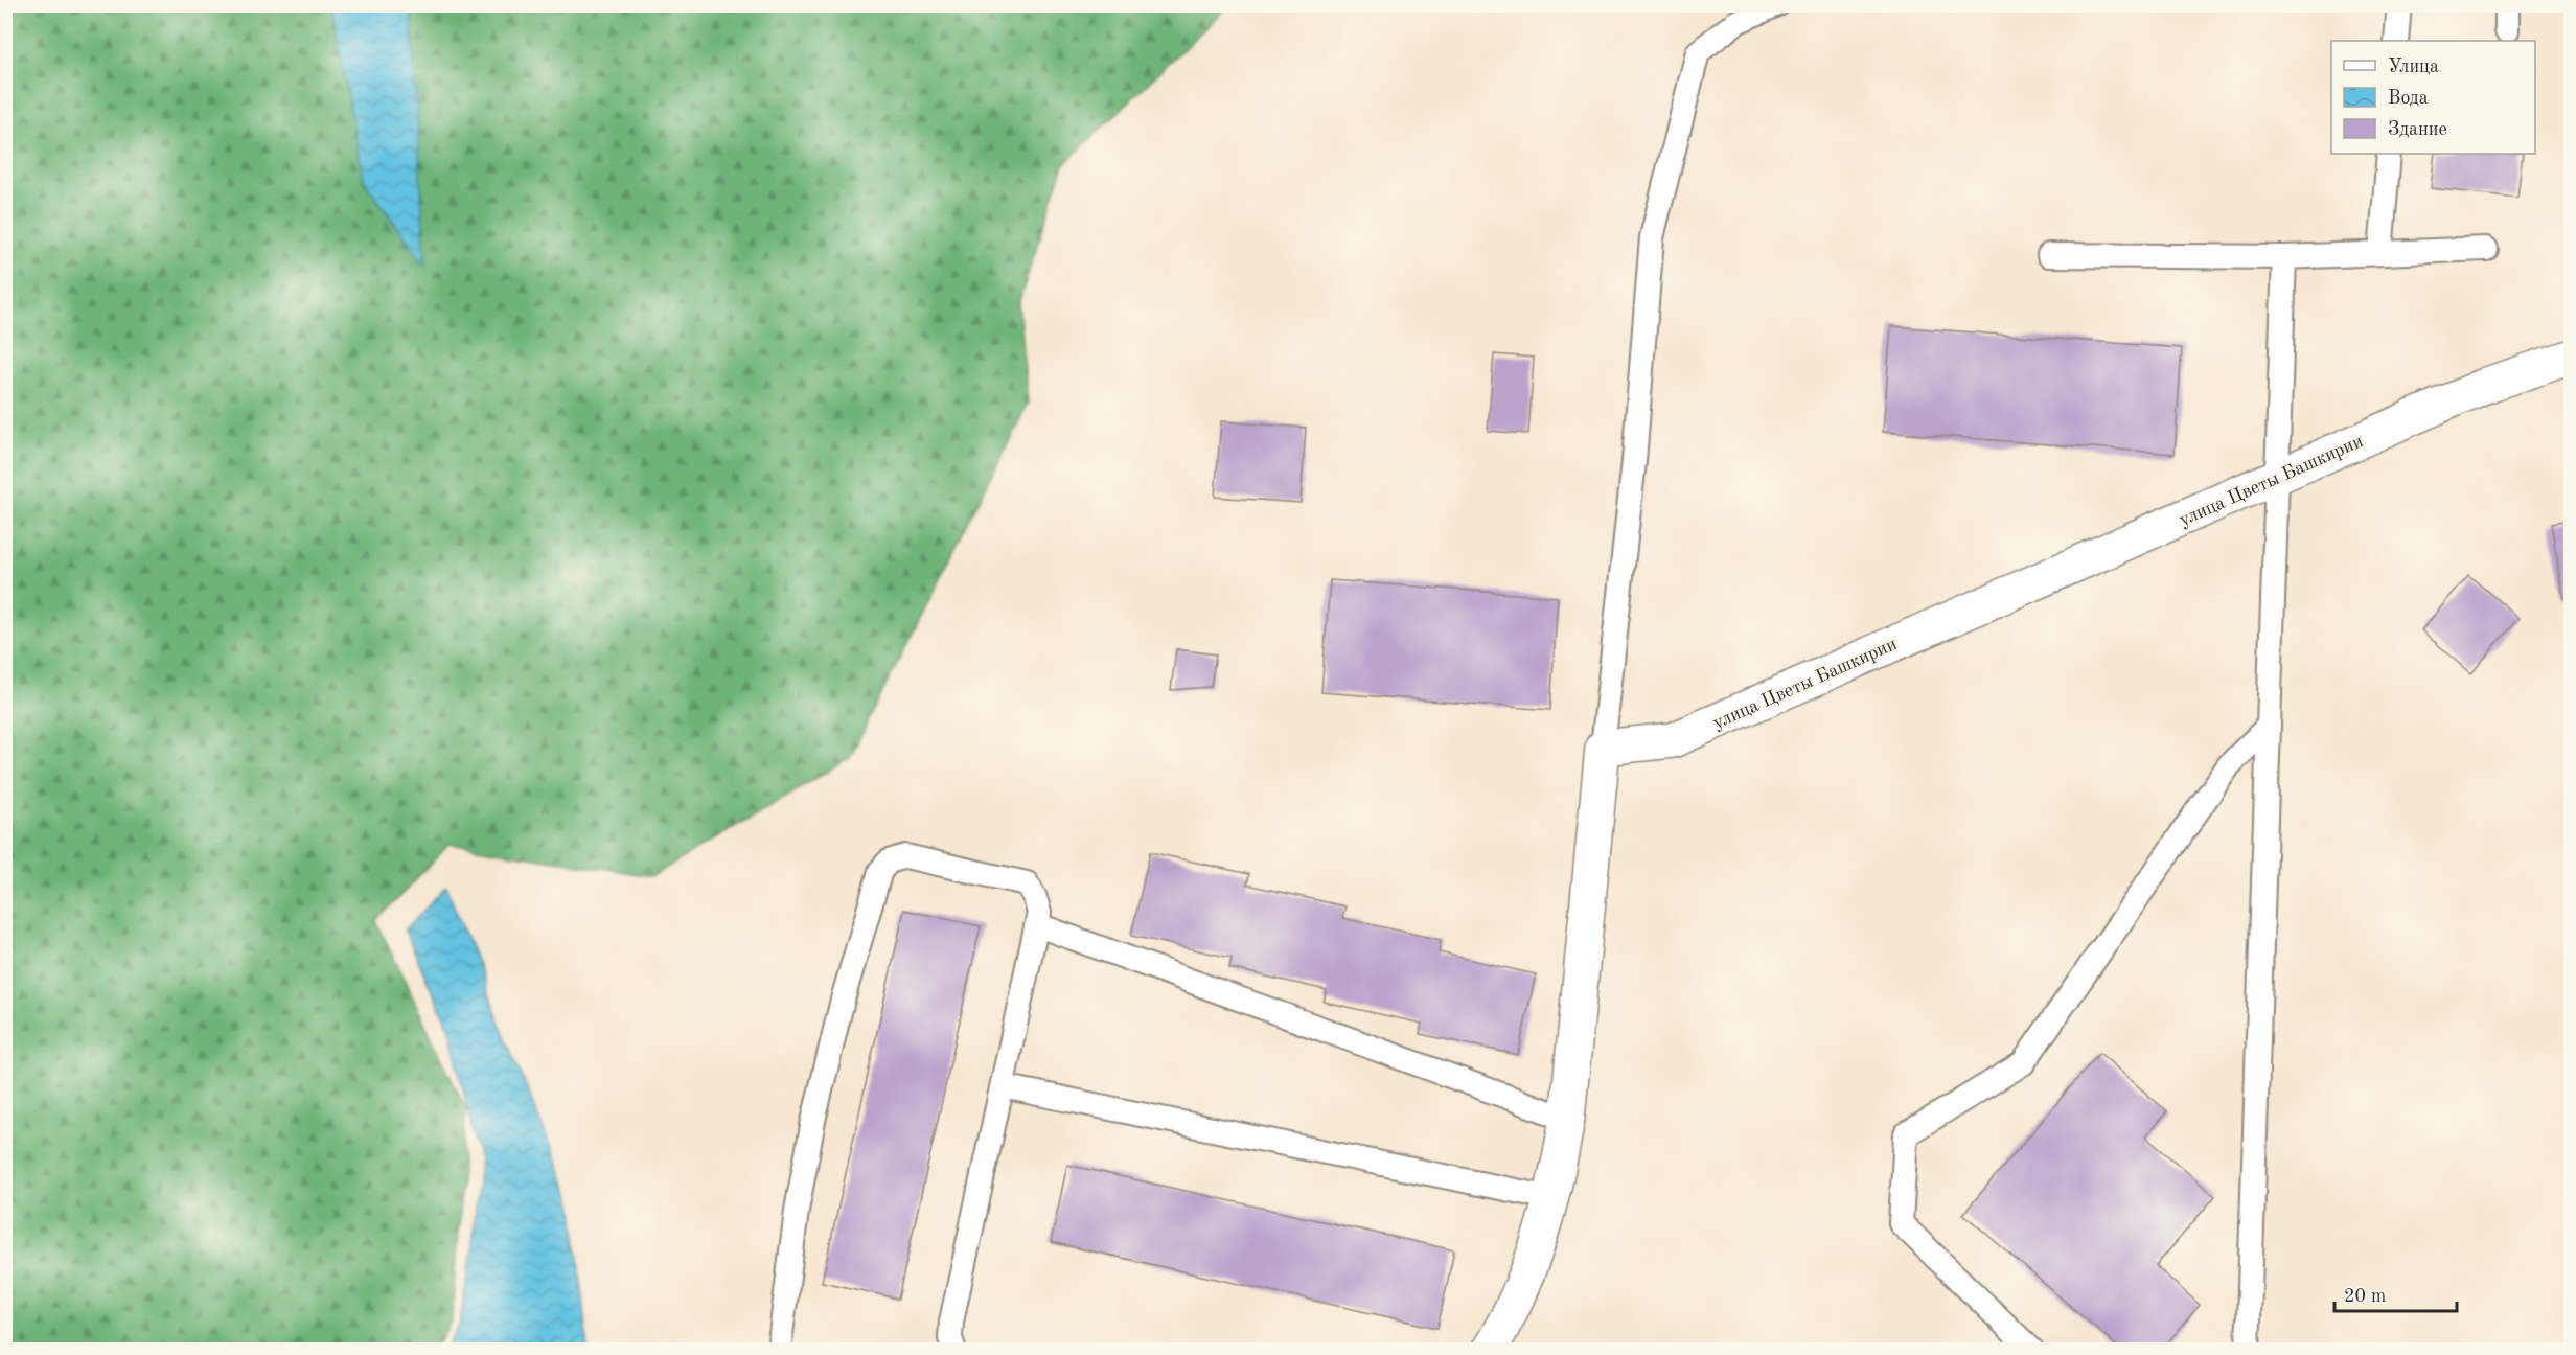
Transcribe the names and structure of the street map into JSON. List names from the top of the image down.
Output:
{
  "streets": {
    "street": ["улица Цветы Башкирии"]
  },
  "legend": ["Улица", "Вода", "Здание"],
  "scale_bar": "20 m"
}
